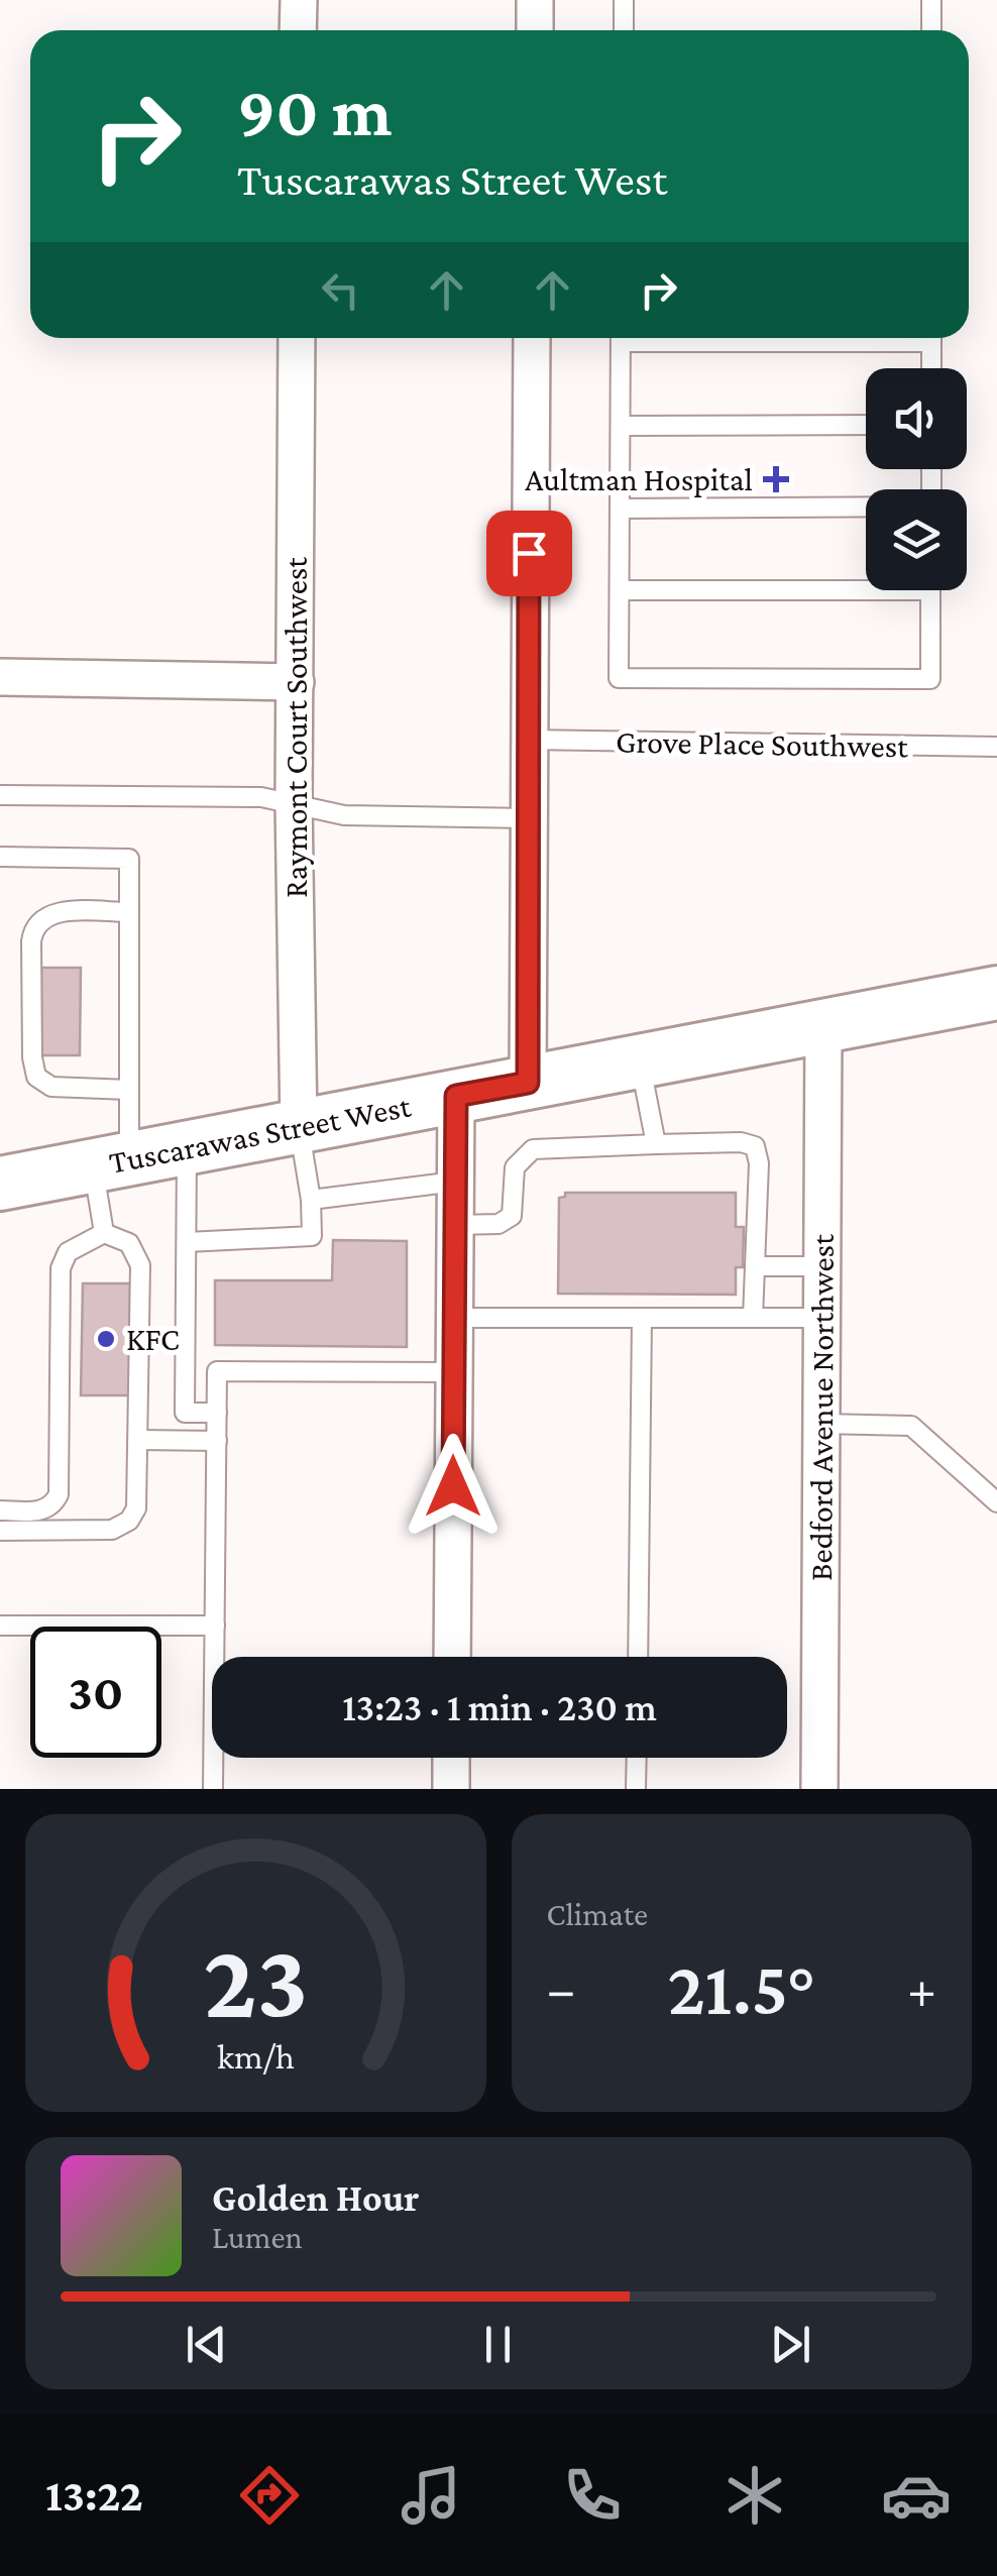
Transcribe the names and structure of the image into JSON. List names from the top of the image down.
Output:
{
  "streets": {
    "main road": ["Tuscarawas Street West"],
    "street": ["Raymont Court Southwest", "Bedford Avenue Northwest"],
    "lane": ["Grove Place Southwest"]
  },
  "crossings": [
    ["Raymont Court Southwest", "Tuscarawas Street West"],
    ["Tuscarawas Street West", "Bedford Avenue Northwest"]
  ],
  "places": {
    "health": ["Aultman Hospital"],
    "other": ["KFC"]
  },
  "page": {
    "turn": ["90 m", "Tuscarawas Street West"],
    "limit": "30",
    "trip": "13:23 · 1 min · 230 m",
    "tile": "Climate",
    "heat": ["−", "21.5°", "+"],
    "song": ["Golden Hour", "Lumen"],
    "tabs": "13:22",
    "gauge": ["23", "km/h"]
  }
}
